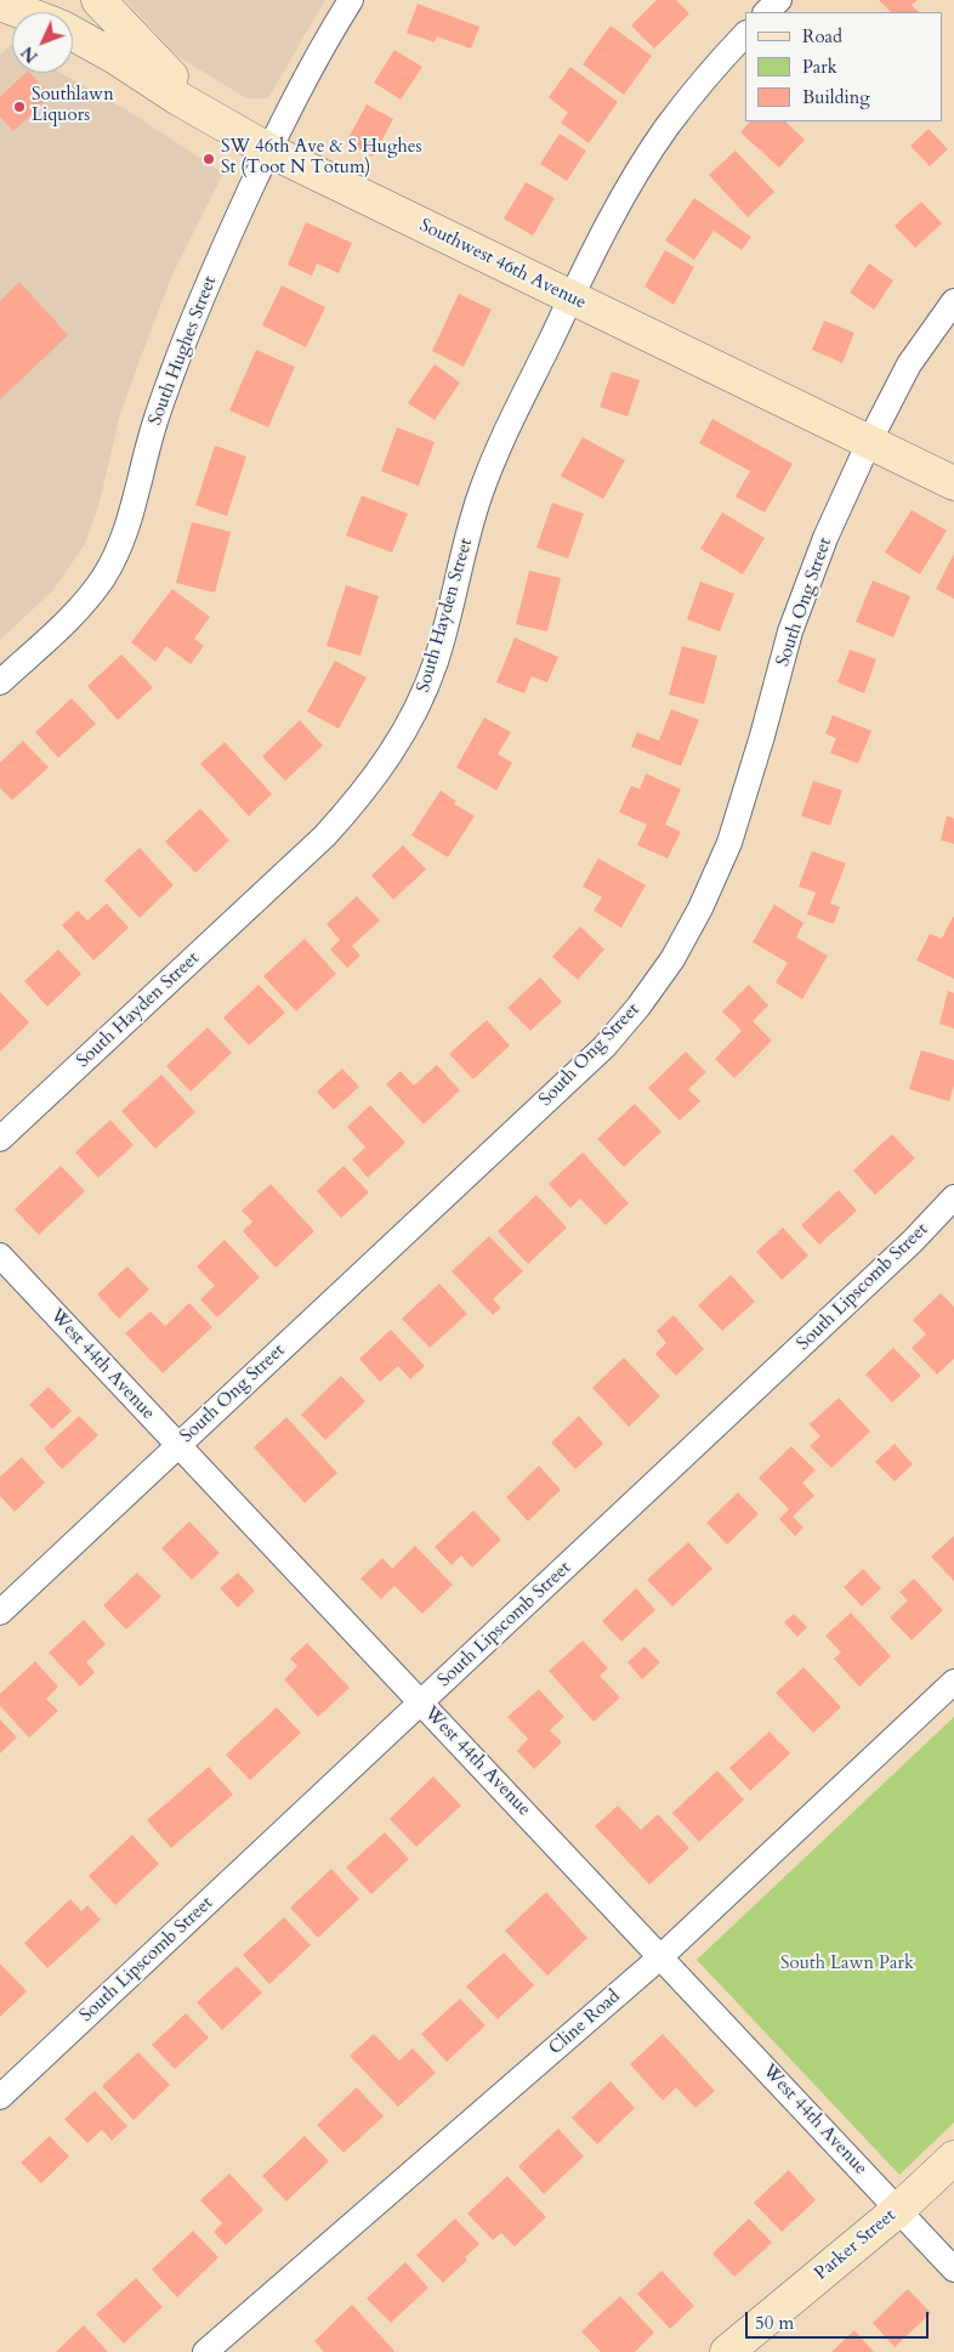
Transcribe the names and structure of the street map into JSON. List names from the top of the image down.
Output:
{
  "streets": {
    "main road": ["Southwest 46th Avenue", "Parker Street"],
    "street": [
      "South Hughes Street",
      "South Ong Street",
      "South Hayden Street",
      "South Lipscomb Street",
      "West 44th Avenue",
      "Cline Road"
    ]
  },
  "crossings": [
    ["Southwest 46th Avenue", "South Hughes Street"],
    ["Southwest 46th Avenue", "South Ong Street"],
    ["Southwest 46th Avenue", "South Hayden Street"],
    ["South Ong Street", "West 44th Avenue"],
    ["South Lipscomb Street", "West 44th Avenue"],
    ["West 44th Avenue", "Cline Road"],
    ["West 44th Avenue", "Parker Street"]
  ],
  "parks": ["South Lawn Park"],
  "places": ["Southlawn Liquors", "SW 46th Ave & S Hughes St (Toot N Totum)"],
  "legend": ["Road", "Park", "Building"],
  "scale_bar": "50 m",
  "north": "bottom left"
}
